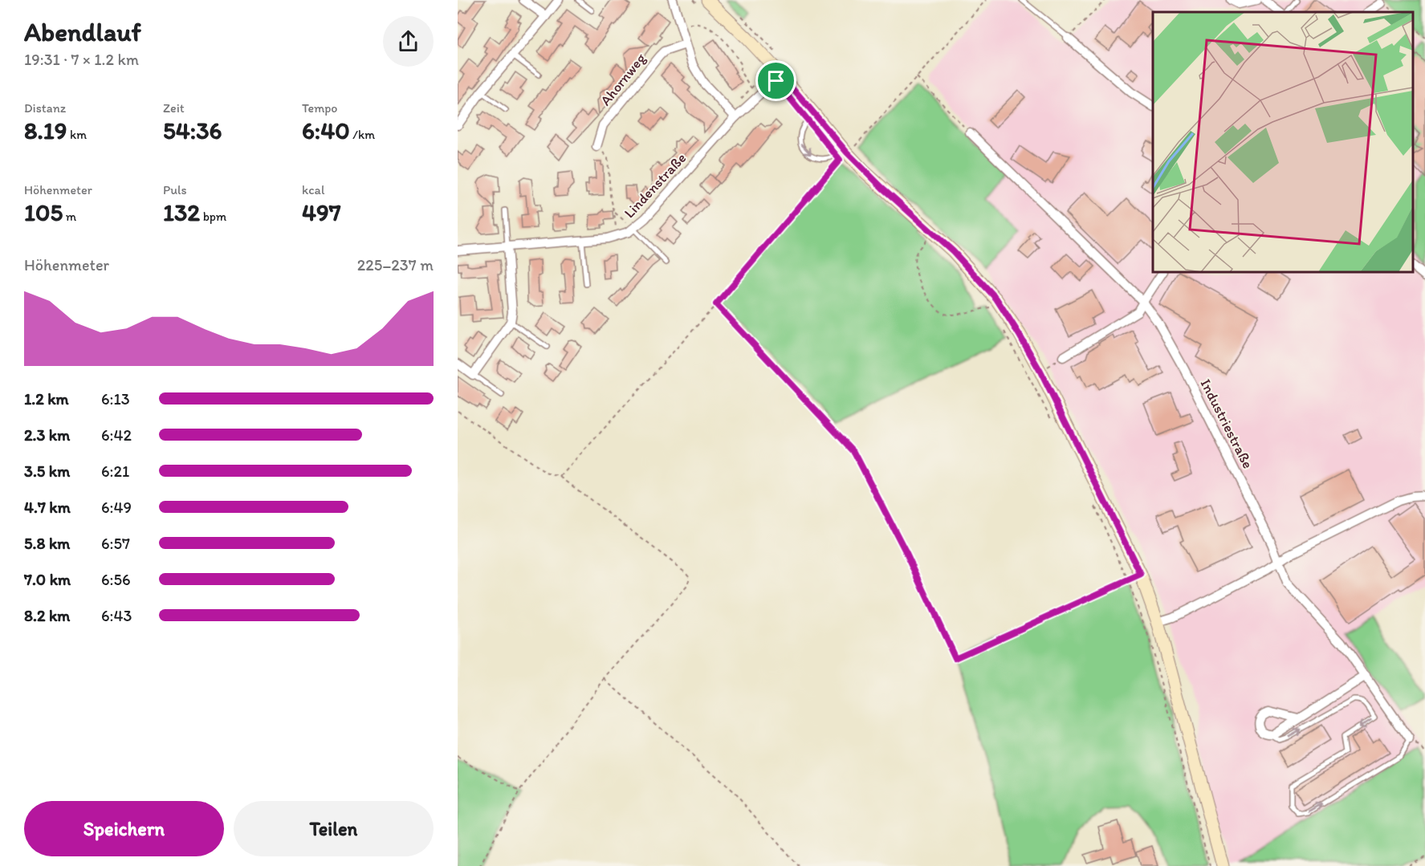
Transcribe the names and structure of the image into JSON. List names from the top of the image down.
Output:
{
  "streets": {
    "street": ["Ahornweg", "Lindenstraße", "Industriestraße"]
  },
  "page": {
    "heading": ["Abendlauf", "19:31 · 7 × 1.2 km"],
    "stats": [
      ["Distanz", "8.19 km"],
      ["Zeit", "54:36"],
      ["Tempo", "6:40 /km"],
      ["Höhenmeter", "105 m"],
      ["Puls", "132 bpm"],
      ["kcal", "497"]
    ],
    "chart": ["Höhenmeter", "225–237 m"],
    "list": [
      {
        "name": "1.2 km",
        "note": "6:13"
      },
      {
        "name": "2.3 km",
        "note": "6:42"
      },
      {
        "name": "3.5 km",
        "note": "6:21"
      },
      {
        "name": "4.7 km",
        "note": "6:49"
      },
      {
        "name": "5.8 km",
        "note": "6:57"
      },
      {
        "name": "7.0 km",
        "note": "6:56"
      },
      {
        "name": "8.2 km",
        "note": "6:43"
      }
    ],
    "buttons": ["Speichern", "Teilen"]
  }
}
